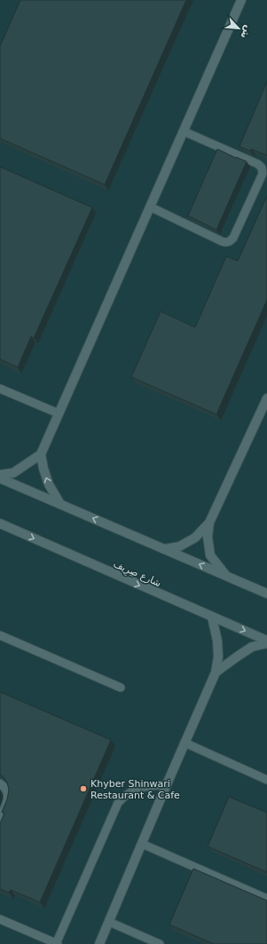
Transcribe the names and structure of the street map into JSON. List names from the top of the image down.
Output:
{
  "streets": {
    "street": ["شارع صِرِيف"]
  },
  "places": ["Khyber Shinwari Restaurant & Cafe"],
  "north": "bottom right"
}
